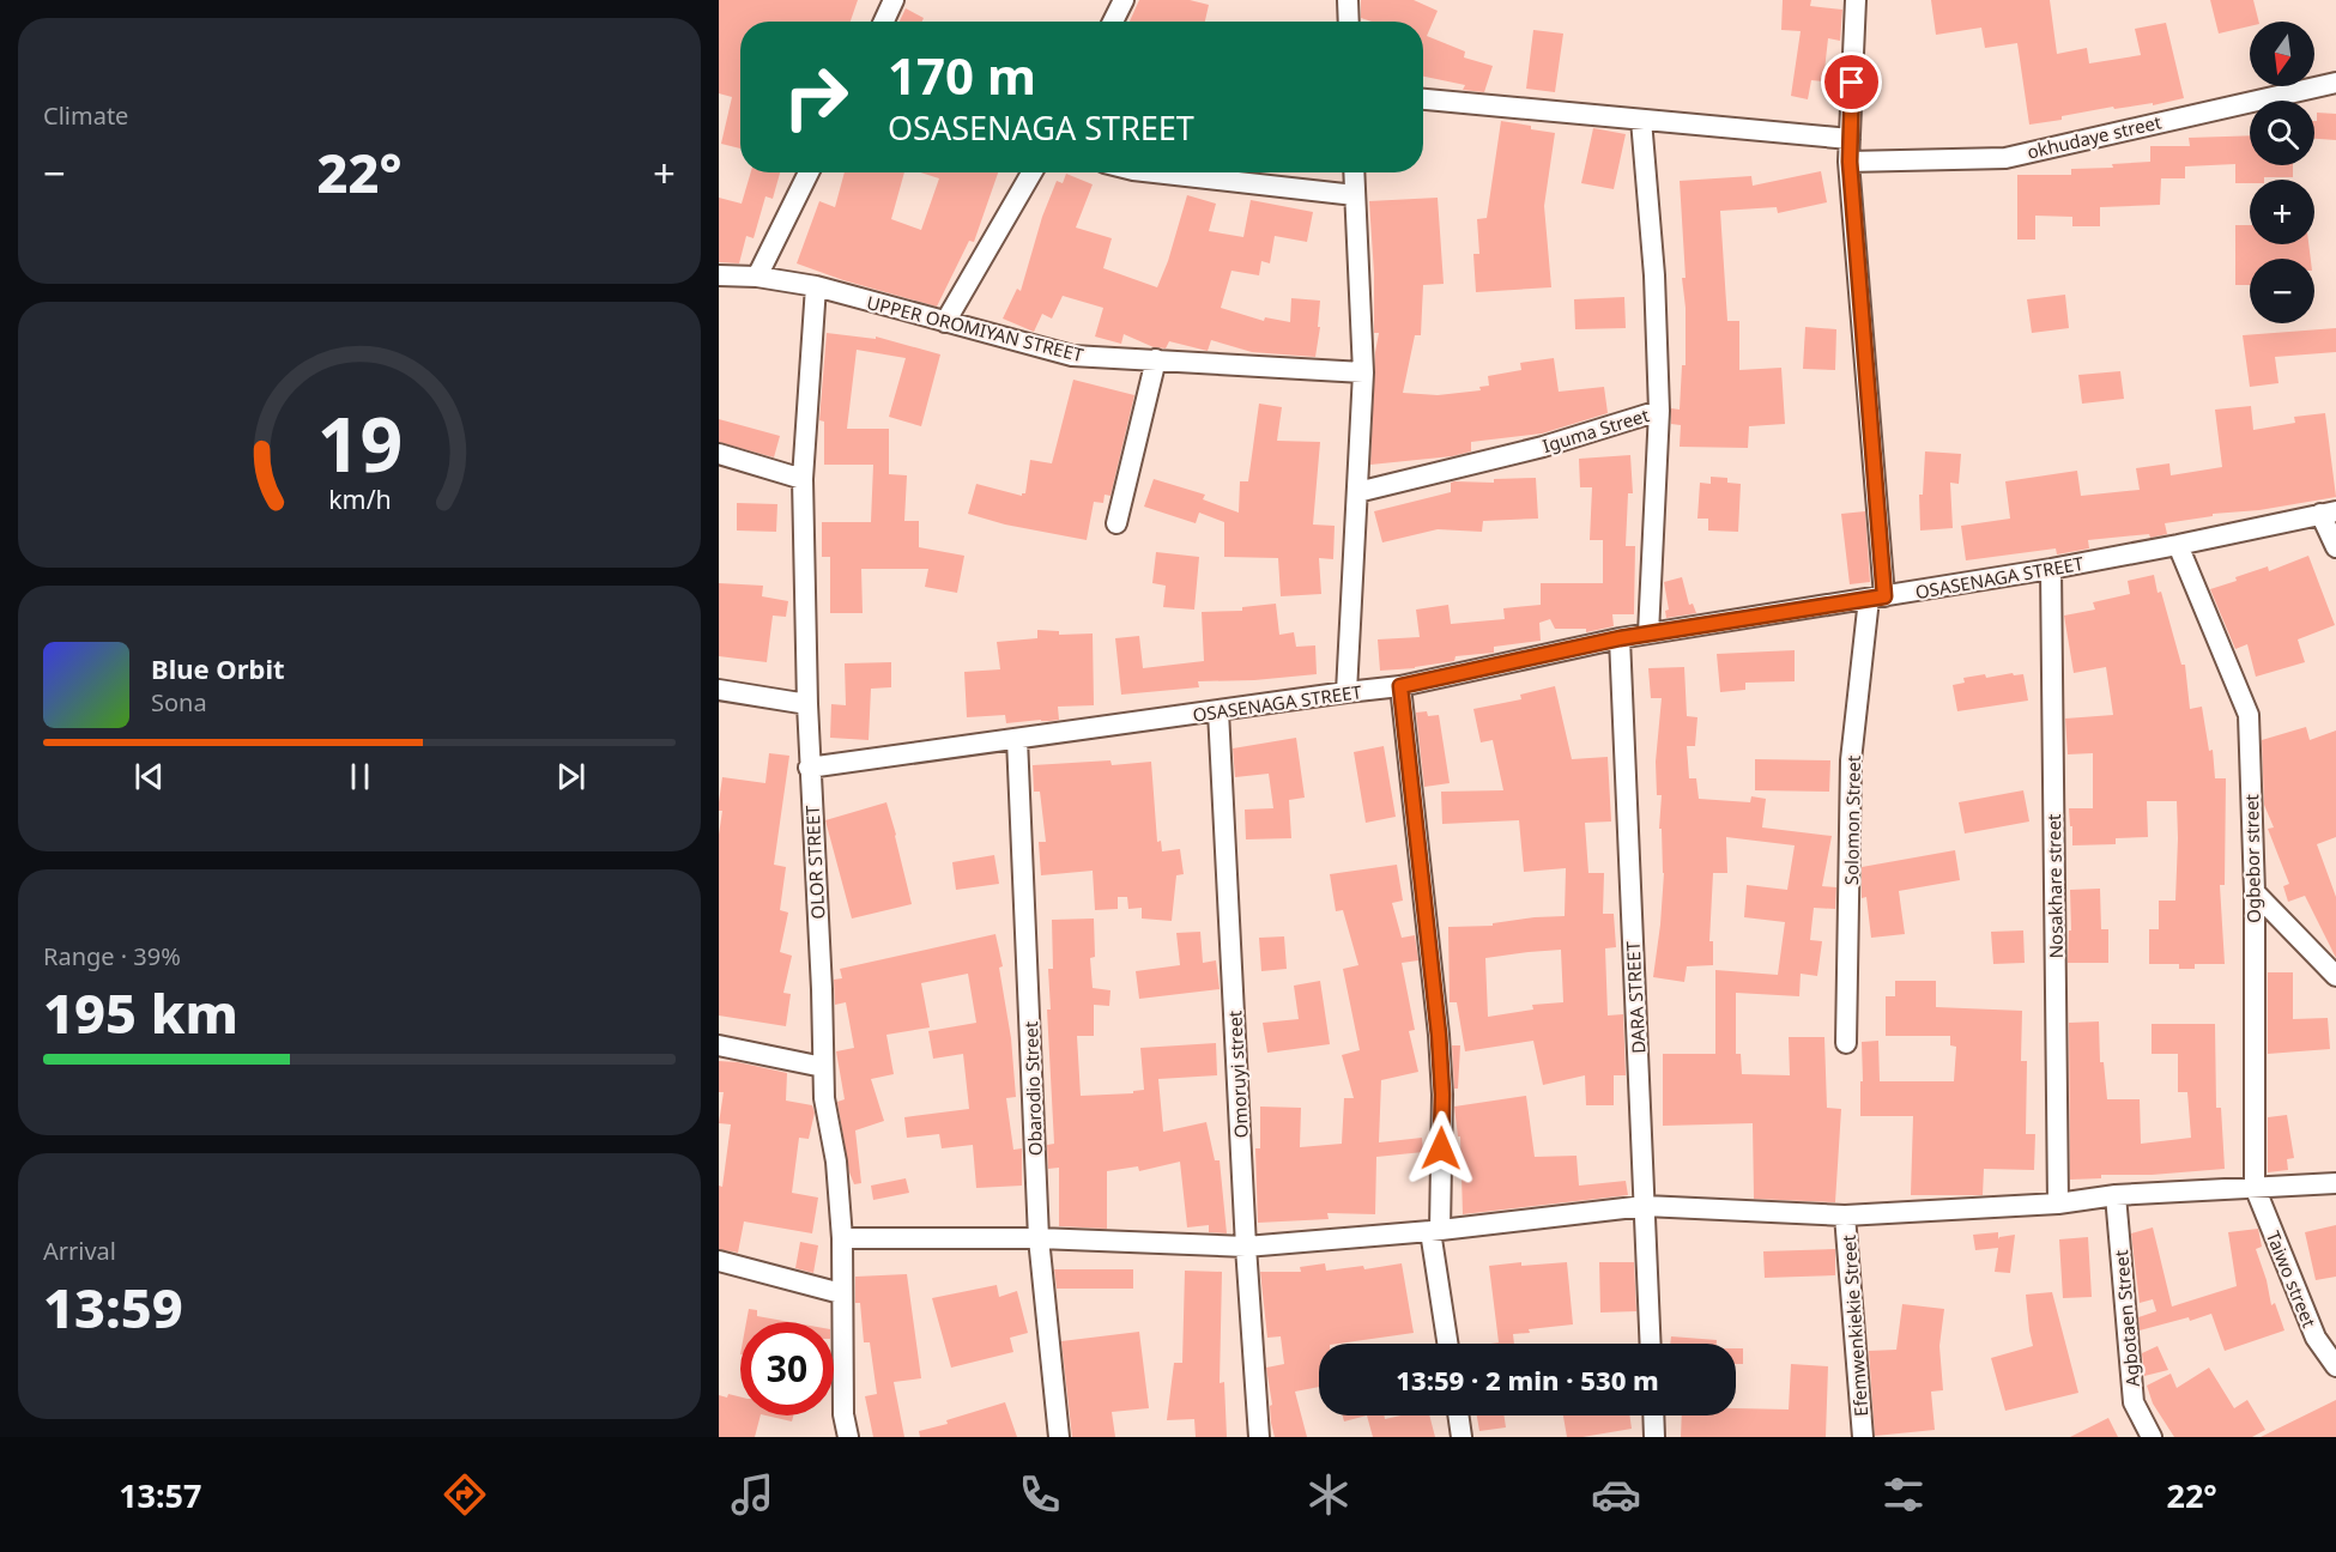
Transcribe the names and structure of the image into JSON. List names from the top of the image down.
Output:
{
  "streets": {
    "street": [
      "okhudaye street",
      "UPPER OROMIYAN STREET",
      "Iguma Street",
      "OSASENAGA STREET",
      "Solomon Street",
      "Ogbebor street",
      "OLOR STREET",
      "Nosakhare street",
      "DARA STREET",
      "Omoruyi street",
      "Obarodio Street",
      "Taiwo street",
      "Agbotaen Street",
      "Efemwenkiekie Street"
    ]
  },
  "crossings": [
    ["okhudaye street", "Solomon Street"],
    ["UPPER OROMIYAN STREET", "OLOR STREET"],
    ["Iguma Street", "OSASENAGA STREET"],
    ["OSASENAGA STREET", "Solomon Street"],
    ["OSASENAGA STREET", "Ogbebor street"],
    ["OSASENAGA STREET", "OLOR STREET"],
    ["OSASENAGA STREET", "Nosakhare street"],
    ["OSASENAGA STREET", "DARA STREET"],
    ["OSASENAGA STREET", "Omoruyi street"],
    ["OSASENAGA STREET", "Obarodio Street"],
    ["Ogbebor street", "Taiwo street"]
  ],
  "north": "bottom",
  "page": {
    "tile": [
      "Climate",
      ["Range · 39%", "195 km"],
      ["Arrival", "13:59"]
    ],
    "map_buttons": ["+", "−"],
    "turn": ["170 m", "OSASENAGA STREET"],
    "heat": ["−", "22°", "+"],
    "song": ["Blue Orbit", "Sona"],
    "limit": "30",
    "trip": "13:59 · 2 min · 530 m",
    "tabs": ["13:57", "22°"],
    "gauge": ["19", "km/h"]
  }
}
